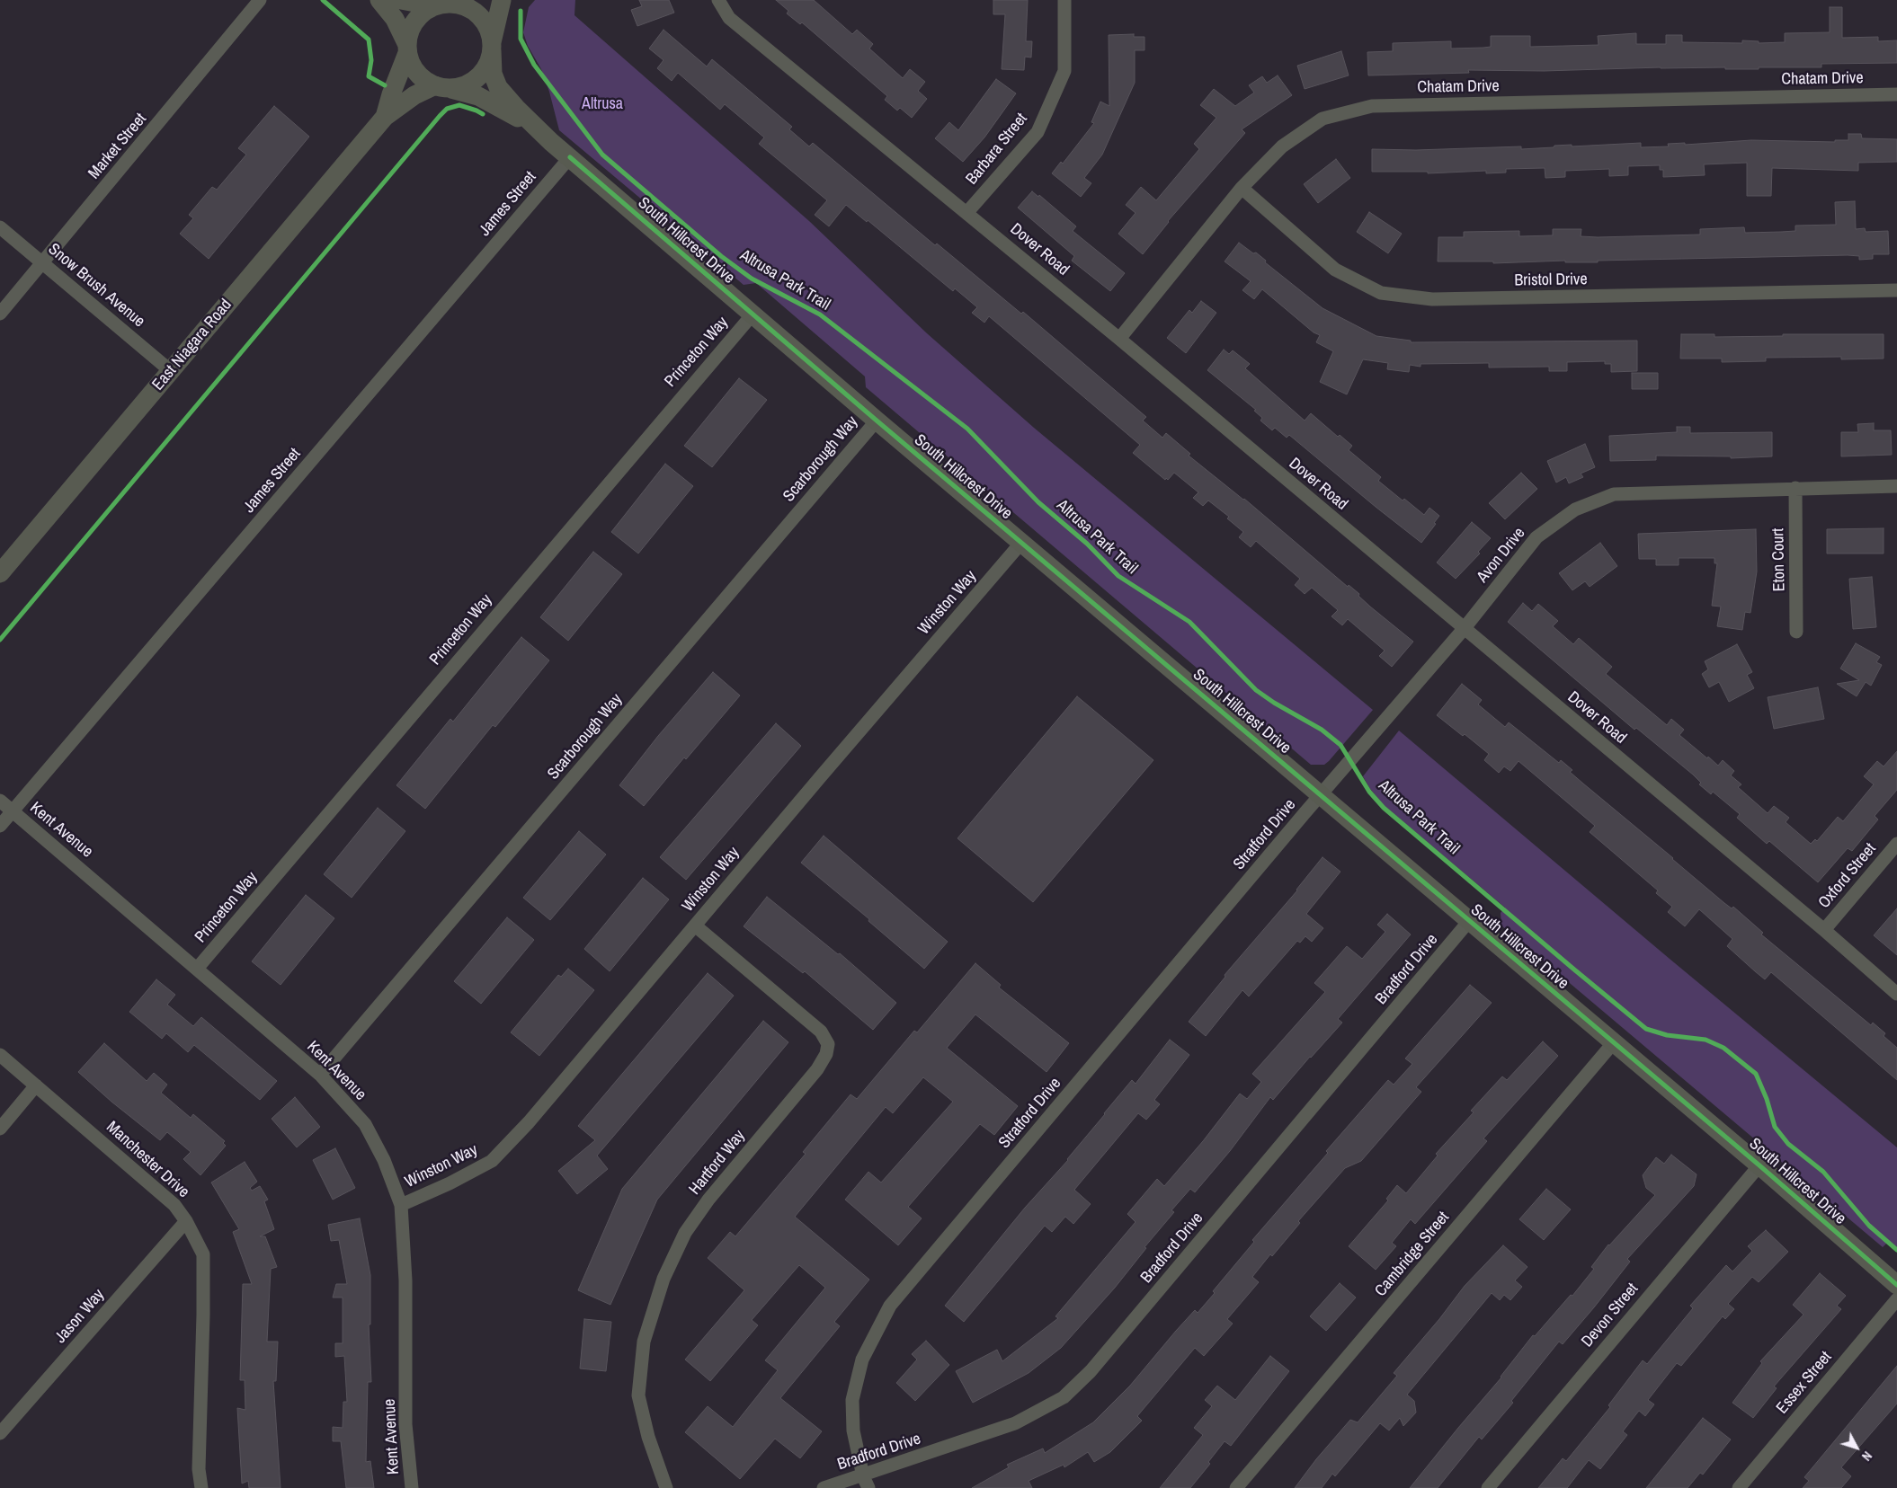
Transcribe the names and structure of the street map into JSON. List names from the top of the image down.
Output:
{
  "streets": {
    "street": [
      "Chatam Drive",
      "Market Street",
      "Barbara Street",
      "James Street",
      "South Hillcrest Drive",
      "Dover Road",
      "Bristol Drive",
      "Snow Brush Avenue",
      "East Niagara Road",
      "Princeton Way",
      "Scarborough Way",
      "Avon Drive",
      "Eton Court",
      "Winston Way",
      "Kent Avenue",
      "Stratford Drive",
      "Oxford Street",
      "Bradford Drive",
      "Manchester Drive",
      "Hartford Way",
      "Cambridge Street",
      "Devon Street",
      "Jason Way",
      "Essex Street"
    ],
    "cycle path": ["Altrusa Park Trail"]
  },
  "crossings": [
    ["Chatam Drive", "Dover Road"],
    ["Chatam Drive", "Bristol Drive"],
    ["Market Street", "Snow Brush Avenue"],
    ["Barbara Street", "Dover Road"],
    ["James Street", "South Hillcrest Drive"],
    ["James Street", "Kent Avenue"],
    ["South Hillcrest Drive", "East Niagara Road"],
    ["South Hillcrest Drive", "Princeton Way"],
    ["South Hillcrest Drive", "Scarborough Way"],
    ["South Hillcrest Drive", "Avon Drive"],
    ["South Hillcrest Drive", "Winston Way"],
    ["South Hillcrest Drive", "Stratford Drive"],
    ["South Hillcrest Drive", "Bradford Drive"],
    ["South Hillcrest Drive", "Cambridge Street"],
    ["South Hillcrest Drive", "Devon Street"],
    ["Dover Road", "Avon Drive"],
    ["Dover Road", "Oxford Street"],
    ["Snow Brush Avenue", "East Niagara Road"],
    ["Princeton Way", "Kent Avenue"],
    ["Scarborough Way", "Kent Avenue"],
    ["Avon Drive", "Eton Court"],
    ["Avon Drive", "Stratford Drive"],
    ["Winston Way", "Kent Avenue"],
    ["Winston Way", "Hartford Way"],
    ["Stratford Drive", "Bradford Drive"],
    ["Manchester Drive", "Jason Way"]
  ],
  "parks": ["Altrusa"],
  "north": "bottom right"
}
